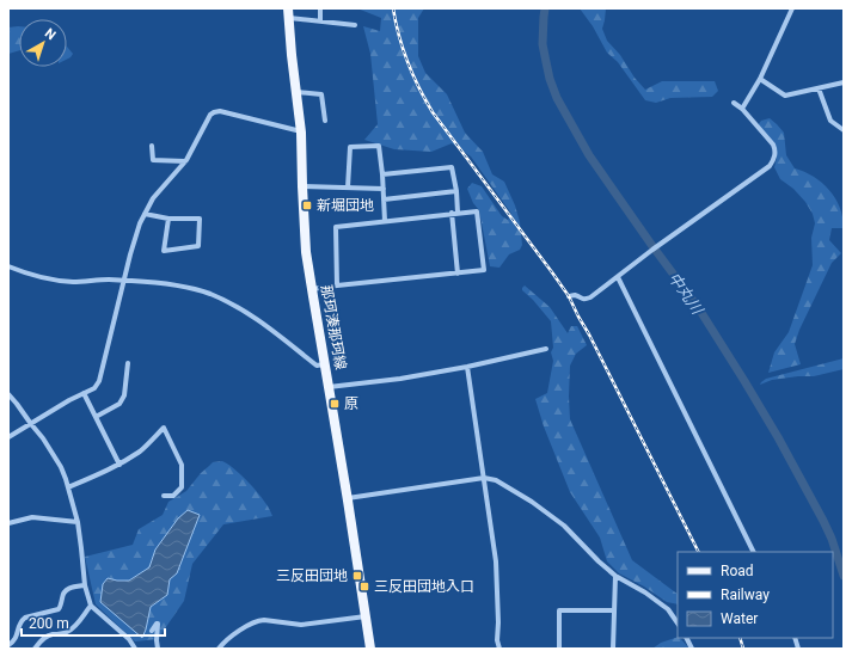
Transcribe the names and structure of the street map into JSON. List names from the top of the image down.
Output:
{
  "streets": {
    "main road": ["那珂湊那珂線"]
  },
  "water": ["中丸川"],
  "places": {
    "transit": [
      "新堀団地",
      "原",
      "三反田団地",
      "三反田団地入口"
    ]
  },
  "legend": ["Road", "Railway", "Water"],
  "scale_bar": "200 m",
  "north": "top right"
}
